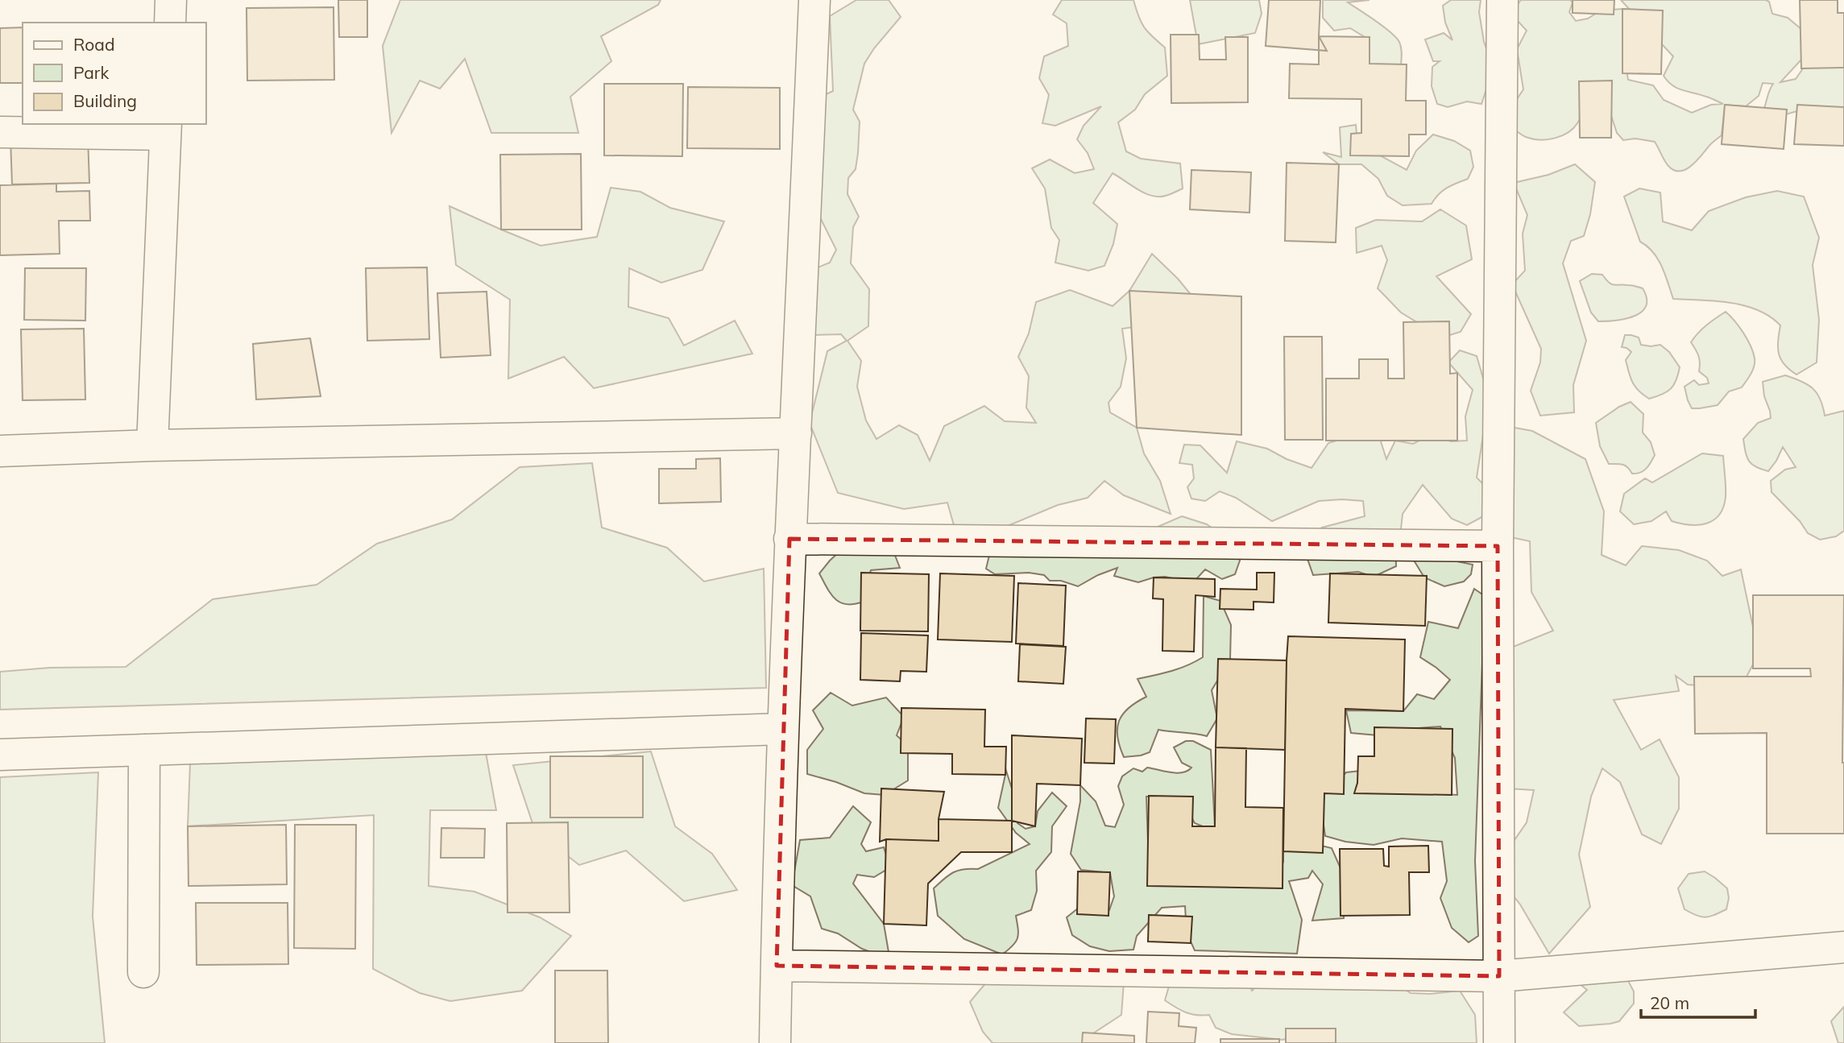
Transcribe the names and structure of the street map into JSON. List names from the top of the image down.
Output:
{
  "legend": ["Road", "Park", "Building"],
  "scale_bar": "20 m"
}
